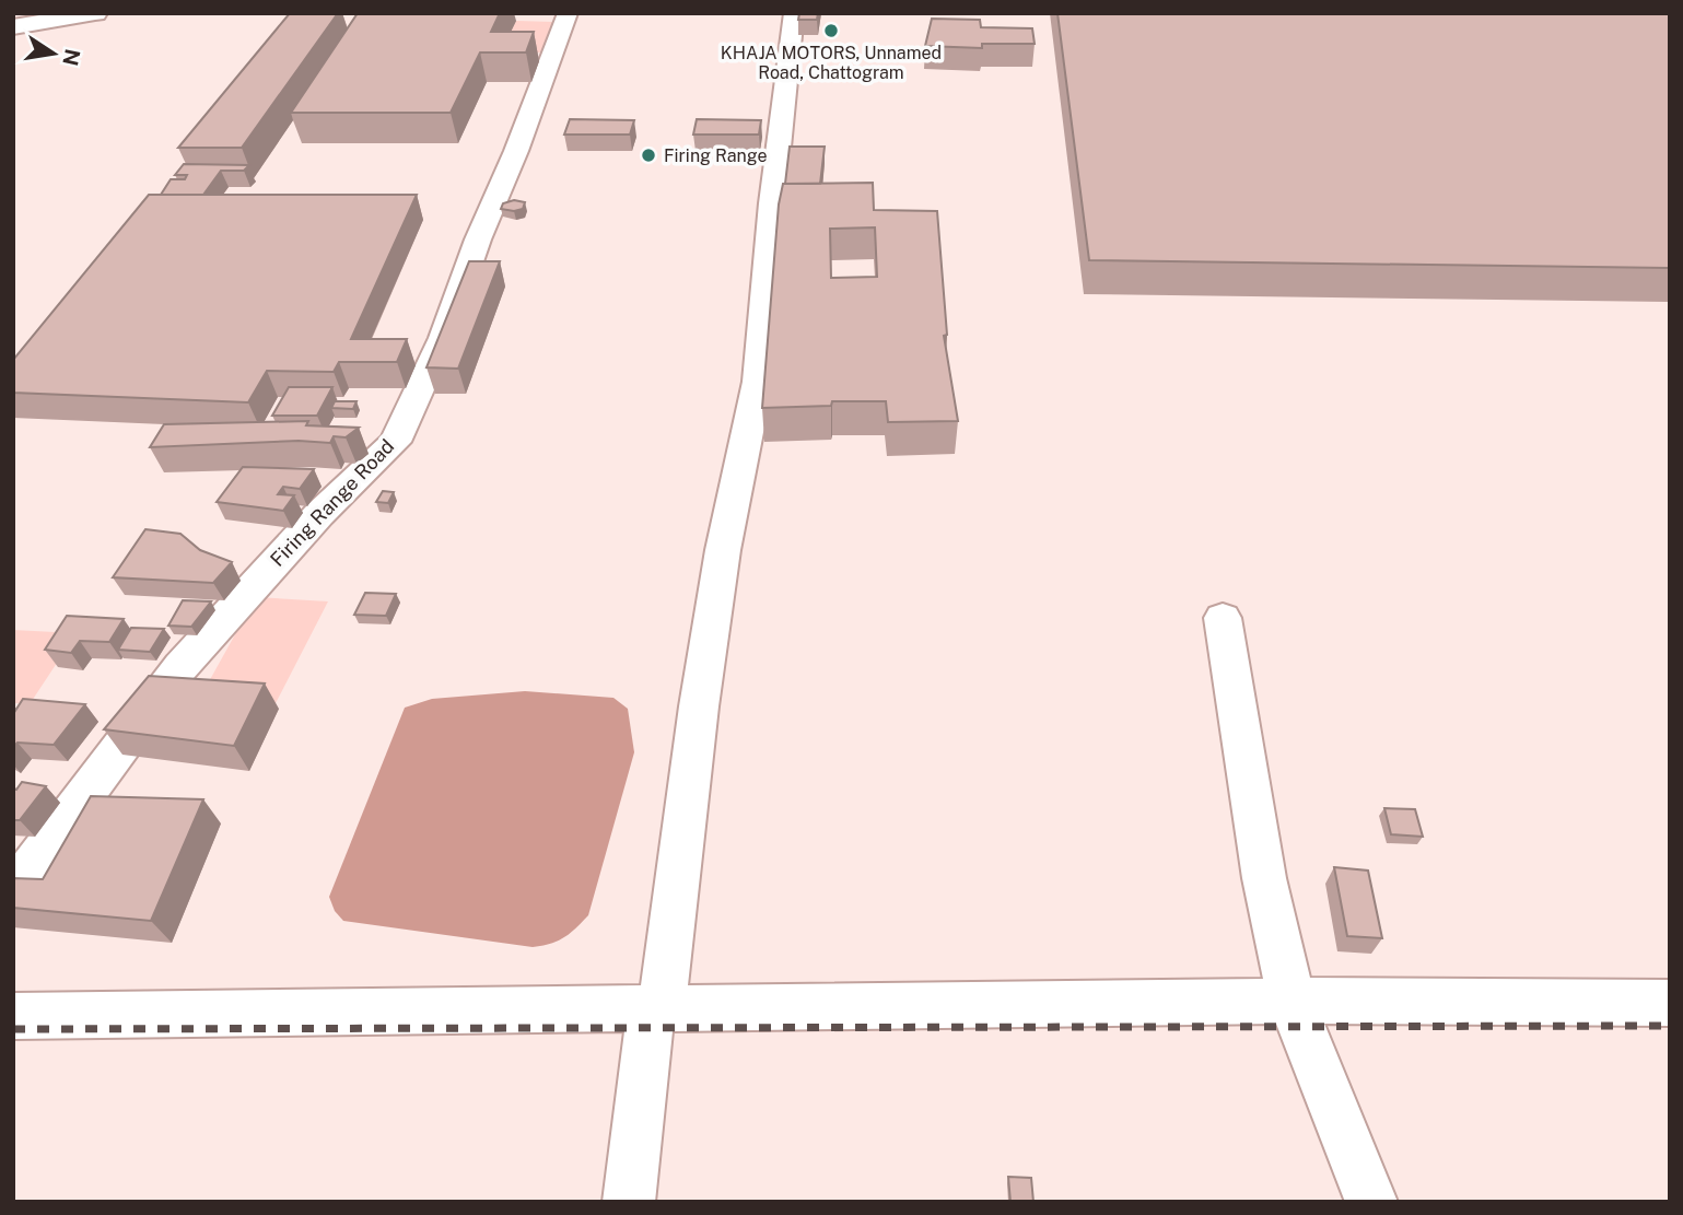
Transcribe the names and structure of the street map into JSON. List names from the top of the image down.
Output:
{
  "streets": {
    "street": ["Firing Range Road"]
  },
  "places": ["KHAJA MOTORS, Unnamed Road, Chattogram", "Firing Range"],
  "north": "right"
}
